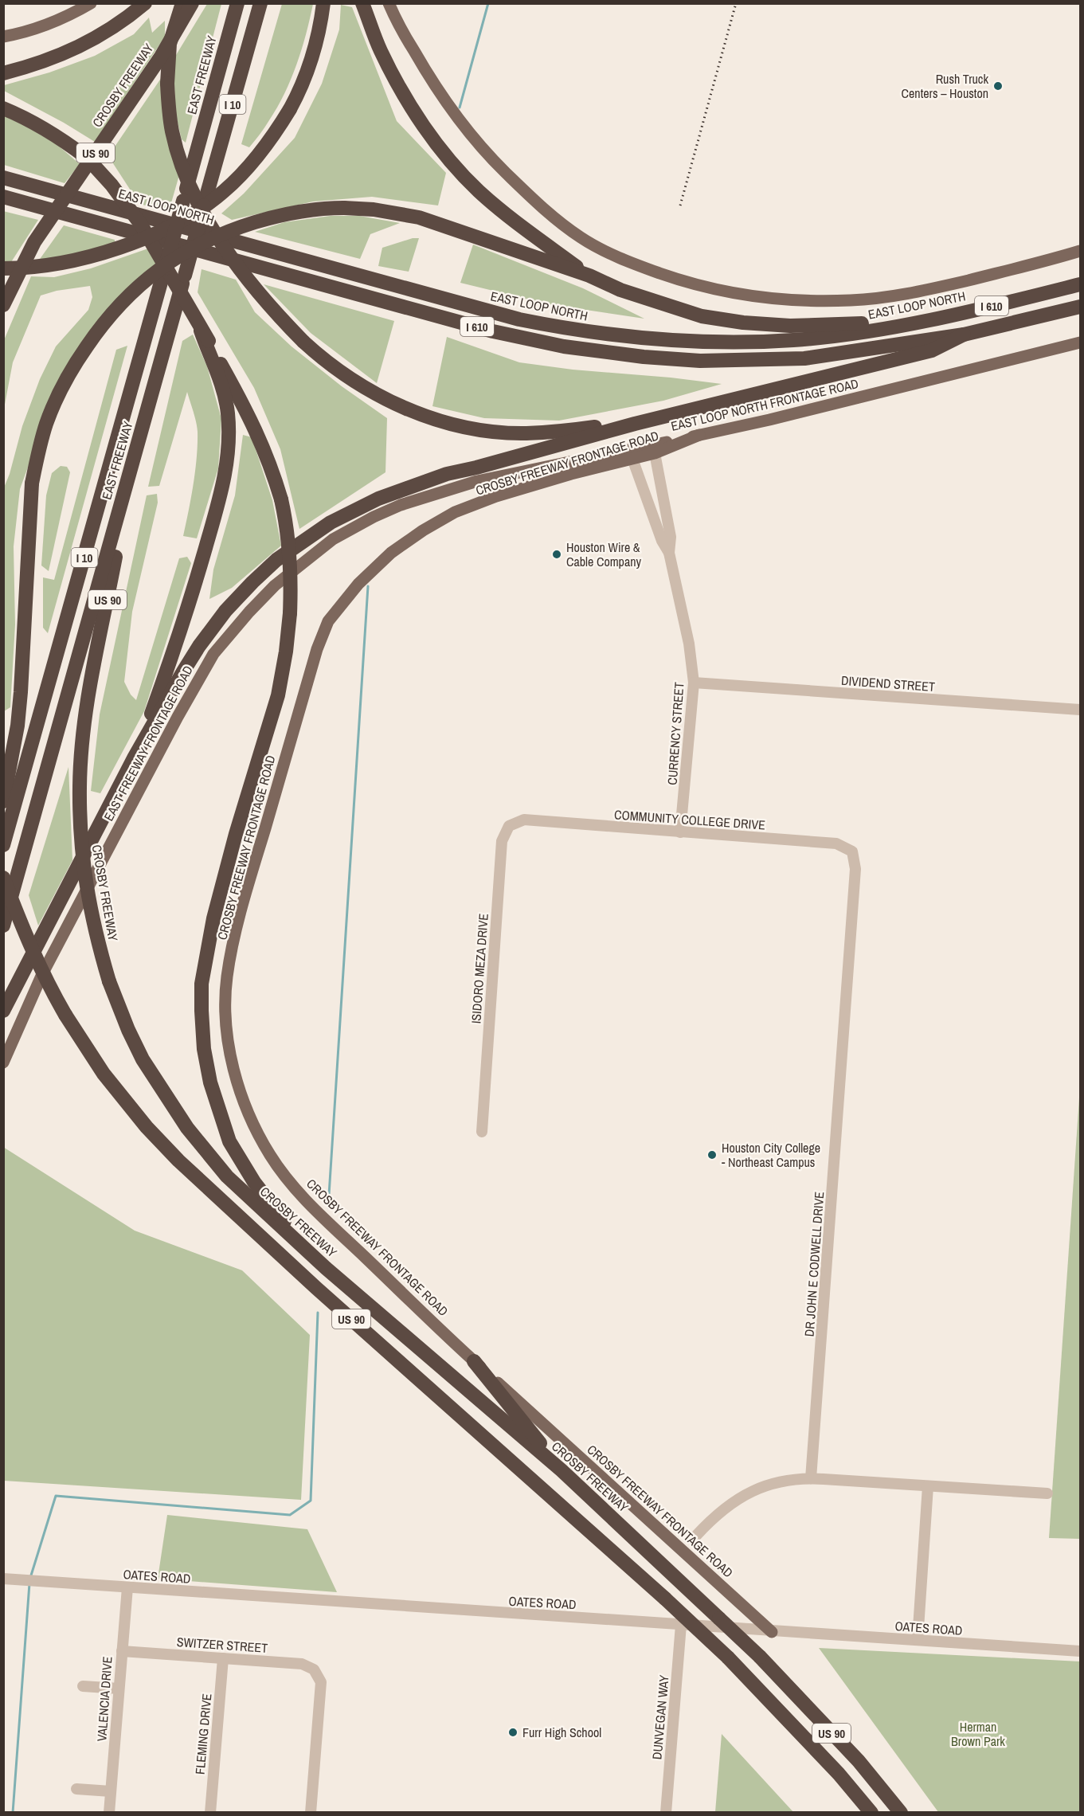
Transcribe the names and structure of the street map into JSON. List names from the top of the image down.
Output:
{
  "streets": {
    "highway": [
      "EAST FREEWAY",
      "CROSBY FREEWAY",
      "I 10",
      "US 90",
      "EAST LOOP NORTH",
      "I 610"
    ],
    "main road": ["EAST LOOP NORTH FRONTAGE ROAD", "CROSBY FREEWAY FRONTAGE ROAD", "EAST FREEWAY FRONTAGE ROAD"],
    "street": [
      "DIVIDEND STREET",
      "CURRENCY STREET",
      "COMMUNITY COLLEGE DRIVE",
      "ISIDORO MEZA DRIVE",
      "DR JOHN E CODWELL DRIVE",
      "OATES ROAD",
      "SWITZER STREET",
      "VALENCIA DRIVE",
      "DUNVEGAN WAY",
      "FLEMING DRIVE"
    ]
  },
  "crossings": [
    ["EAST FREEWAY", "CROSBY FREEWAY"],
    ["EAST LOOP NORTH FRONTAGE ROAD", "CROSBY FREEWAY FRONTAGE ROAD"],
    ["EAST LOOP NORTH FRONTAGE ROAD", "EAST FREEWAY FRONTAGE ROAD"],
    ["CROSBY FREEWAY FRONTAGE ROAD", "CURRENCY STREET"],
    ["CROSBY FREEWAY FRONTAGE ROAD", "OATES ROAD"],
    ["DIVIDEND STREET", "CURRENCY STREET"],
    ["CURRENCY STREET", "COMMUNITY COLLEGE DRIVE"],
    ["COMMUNITY COLLEGE DRIVE", "ISIDORO MEZA DRIVE"],
    ["COMMUNITY COLLEGE DRIVE", "DR JOHN E CODWELL DRIVE"],
    ["OATES ROAD", "VALENCIA DRIVE"],
    ["OATES ROAD", "DUNVEGAN WAY"],
    ["SWITZER STREET", "VALENCIA DRIVE"],
    ["SWITZER STREET", "FLEMING DRIVE"]
  ],
  "parks": ["Herman Brown Park"],
  "places": [
    "Rush Truck Centers – Houston",
    "Houston Wire & Cable Company",
    "Houston City College - Northeast Campus",
    "Furr High School"
  ]
}
